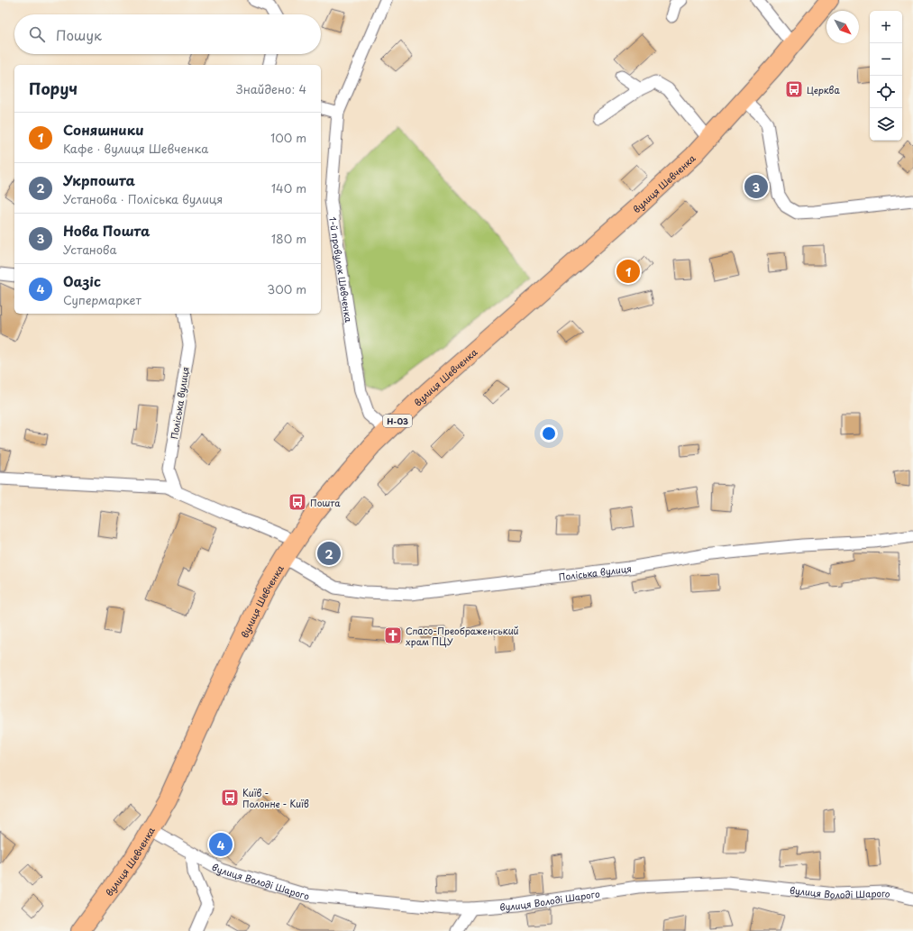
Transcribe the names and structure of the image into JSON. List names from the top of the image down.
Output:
{
  "streets": {
    "main road": ["вулиця Шевченка", "Н-03"],
    "street": ["1-й провулок Шевченка", "Поліська вулиця", "вулиця Володі Шарого"]
  },
  "crossings": [
    ["вулиця Шевченка", "1-й провулок Шевченка"],
    ["вулиця Шевченка", "Поліська вулиця"],
    ["вулиця Шевченка", "вулиця Володі Шарого"]
  ],
  "places": {
    "bus stop": ["Церква", "Пошта", "Київ - Полонне - Київ"],
    "church": ["Спасо-Преображенський храм ПЦУ"]
  },
  "north": "bottom right",
  "page": {
    "map_buttons": ["+", "−"],
    "search": "Пошук",
    "heading": ["Поруч", "Знайдено: 4"],
    "list": [
      {
        "mark": "1",
        "name": "Соняшники",
        "note": "Кафе · вулиця Шевченка",
        "value": "100 m"
      },
      {
        "mark": "2",
        "name": "Укрпошта",
        "note": "Установа · Поліська вулиця",
        "value": "140 m"
      },
      {
        "mark": "3",
        "name": "Нова Пошта",
        "note": "Установа",
        "value": "180 m"
      },
      {
        "mark": "4",
        "name": "Оазіс",
        "note": "Супермаркет",
        "value": "300 m"
      }
    ],
    "pins": [
      "3",
      "1",
      "2",
      "4"
    ]
  }
}
